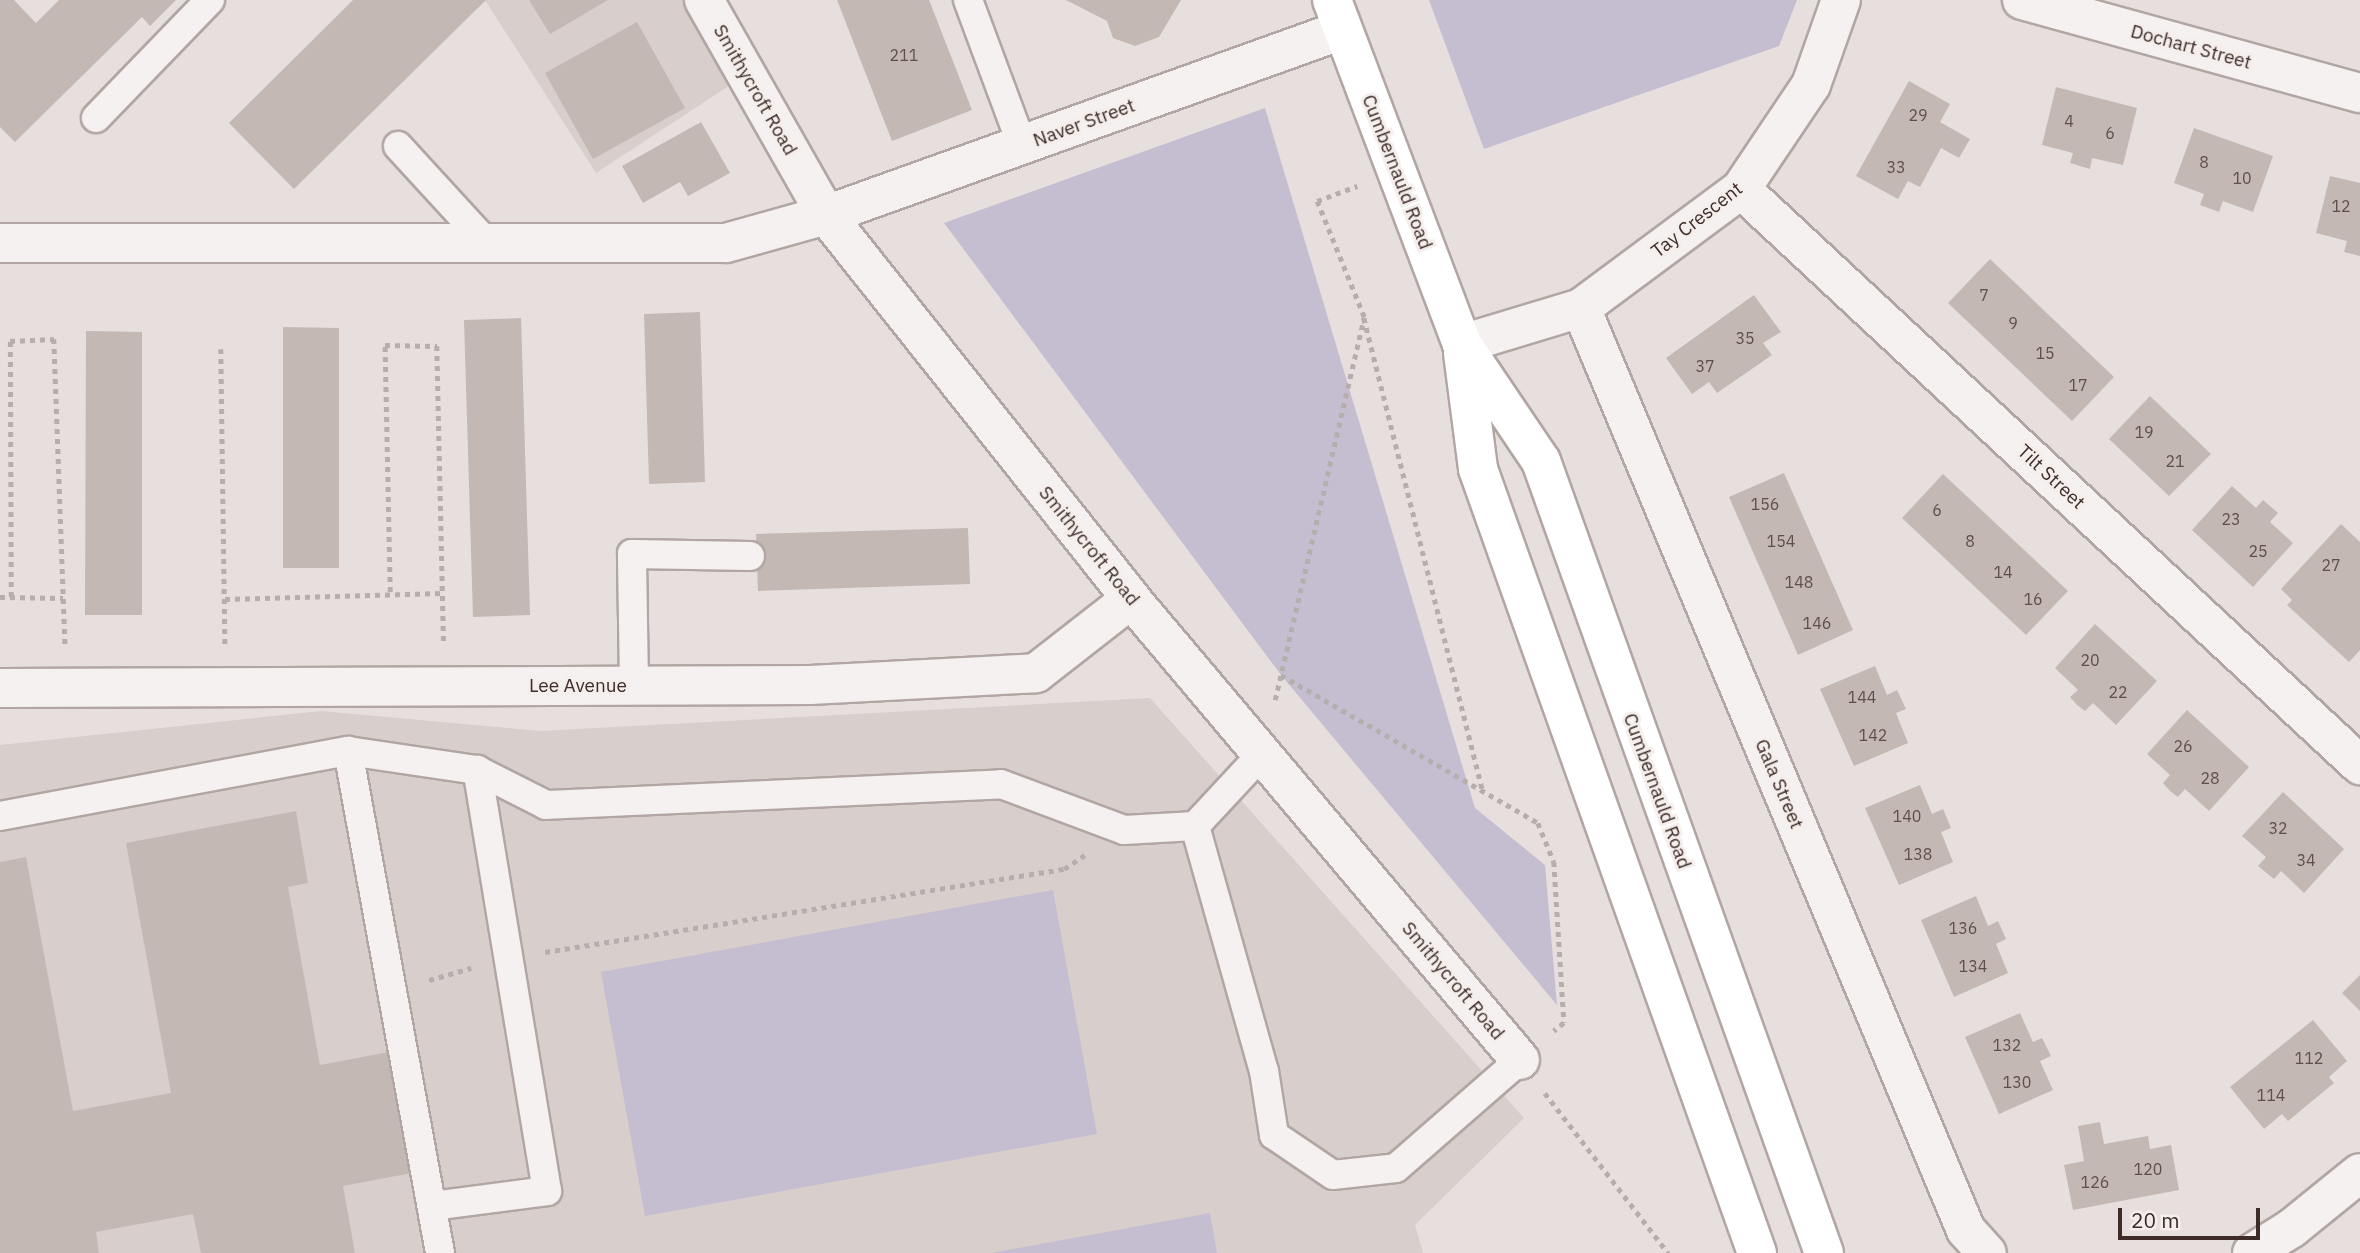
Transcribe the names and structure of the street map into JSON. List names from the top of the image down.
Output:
{
  "streets": {
    "main road": ["Cumbernauld Road"],
    "street": [
      "Dochart Street",
      "Smithycroft Road",
      "Naver Street",
      "Tay Crescent",
      "Tilt Street",
      "Lee Avenue",
      "Gala Street"
    ]
  },
  "crossings": [
    ["Smithycroft Road", "Naver Street"],
    ["Smithycroft Road", "Lee Avenue"],
    ["Naver Street", "Cumbernauld Road"],
    ["Cumbernauld Road", "Tay Crescent"],
    ["Tay Crescent", "Tilt Street"],
    ["Tay Crescent", "Gala Street"]
  ],
  "house_numbers": [
    "211",
    "29",
    "4",
    "6",
    "8",
    "33",
    "10",
    "12",
    "7",
    "9",
    "35",
    "15",
    "37",
    "17",
    "19",
    "21",
    "156",
    "6",
    "23",
    "154",
    "8",
    "25",
    "27",
    "14",
    "148",
    "16",
    "146",
    "20",
    "22",
    "144",
    "142",
    "26",
    "28",
    "140",
    "32",
    "138",
    "34",
    "136",
    "134",
    "132",
    "112",
    "130",
    "114",
    "120",
    "126"
  ],
  "scale_bar": "20 m"
}
